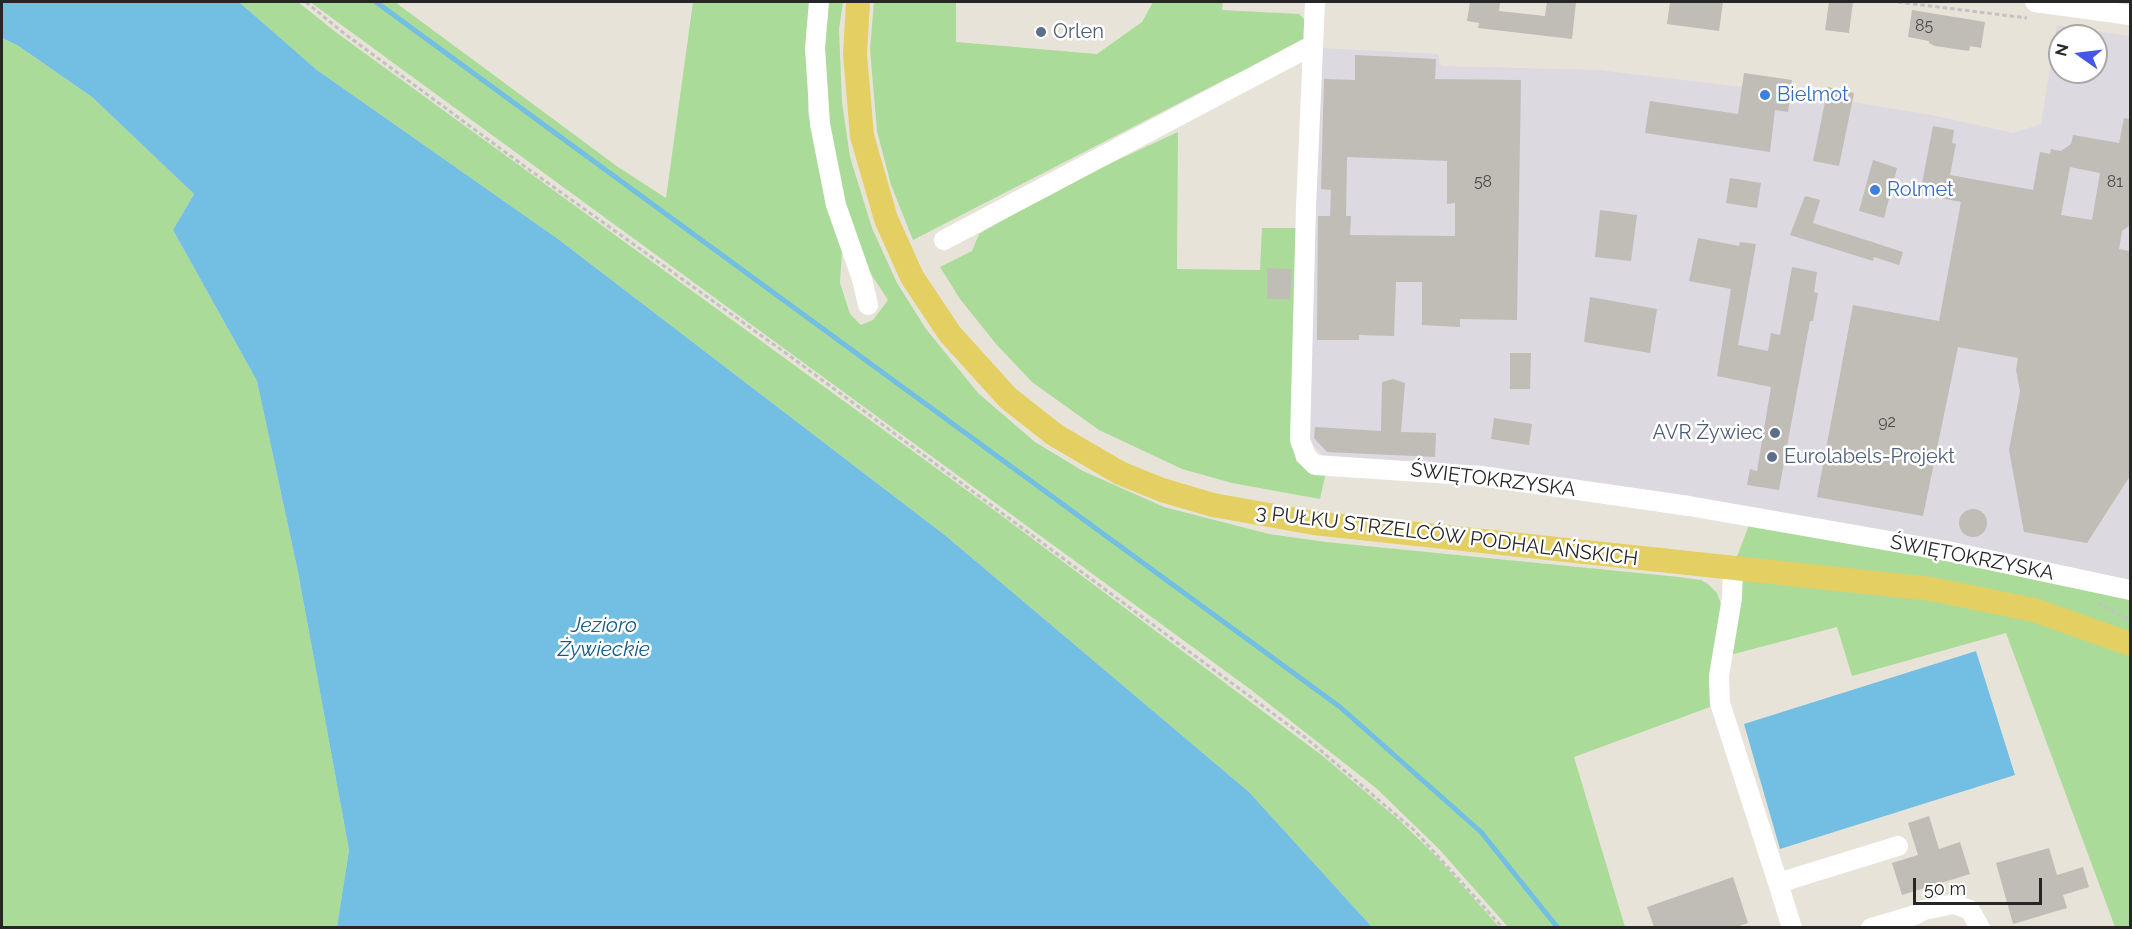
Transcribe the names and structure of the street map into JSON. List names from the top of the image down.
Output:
{
  "streets": {
    "main road": ["3 PUŁKU STRZELCÓW PODHALAŃSKICH"],
    "street": ["ŚWIĘTOKRZYSKA"]
  },
  "water": ["Jezioro Żywieckie"],
  "places": [
    "Orlen",
    "Bielmot",
    "Rolmet",
    "AVR Żywiec",
    "Eurolabels-Projekt"
  ],
  "house_numbers": [
    "85",
    "58",
    "81",
    "92"
  ],
  "scale_bar": "50 m",
  "north": "left"
}
